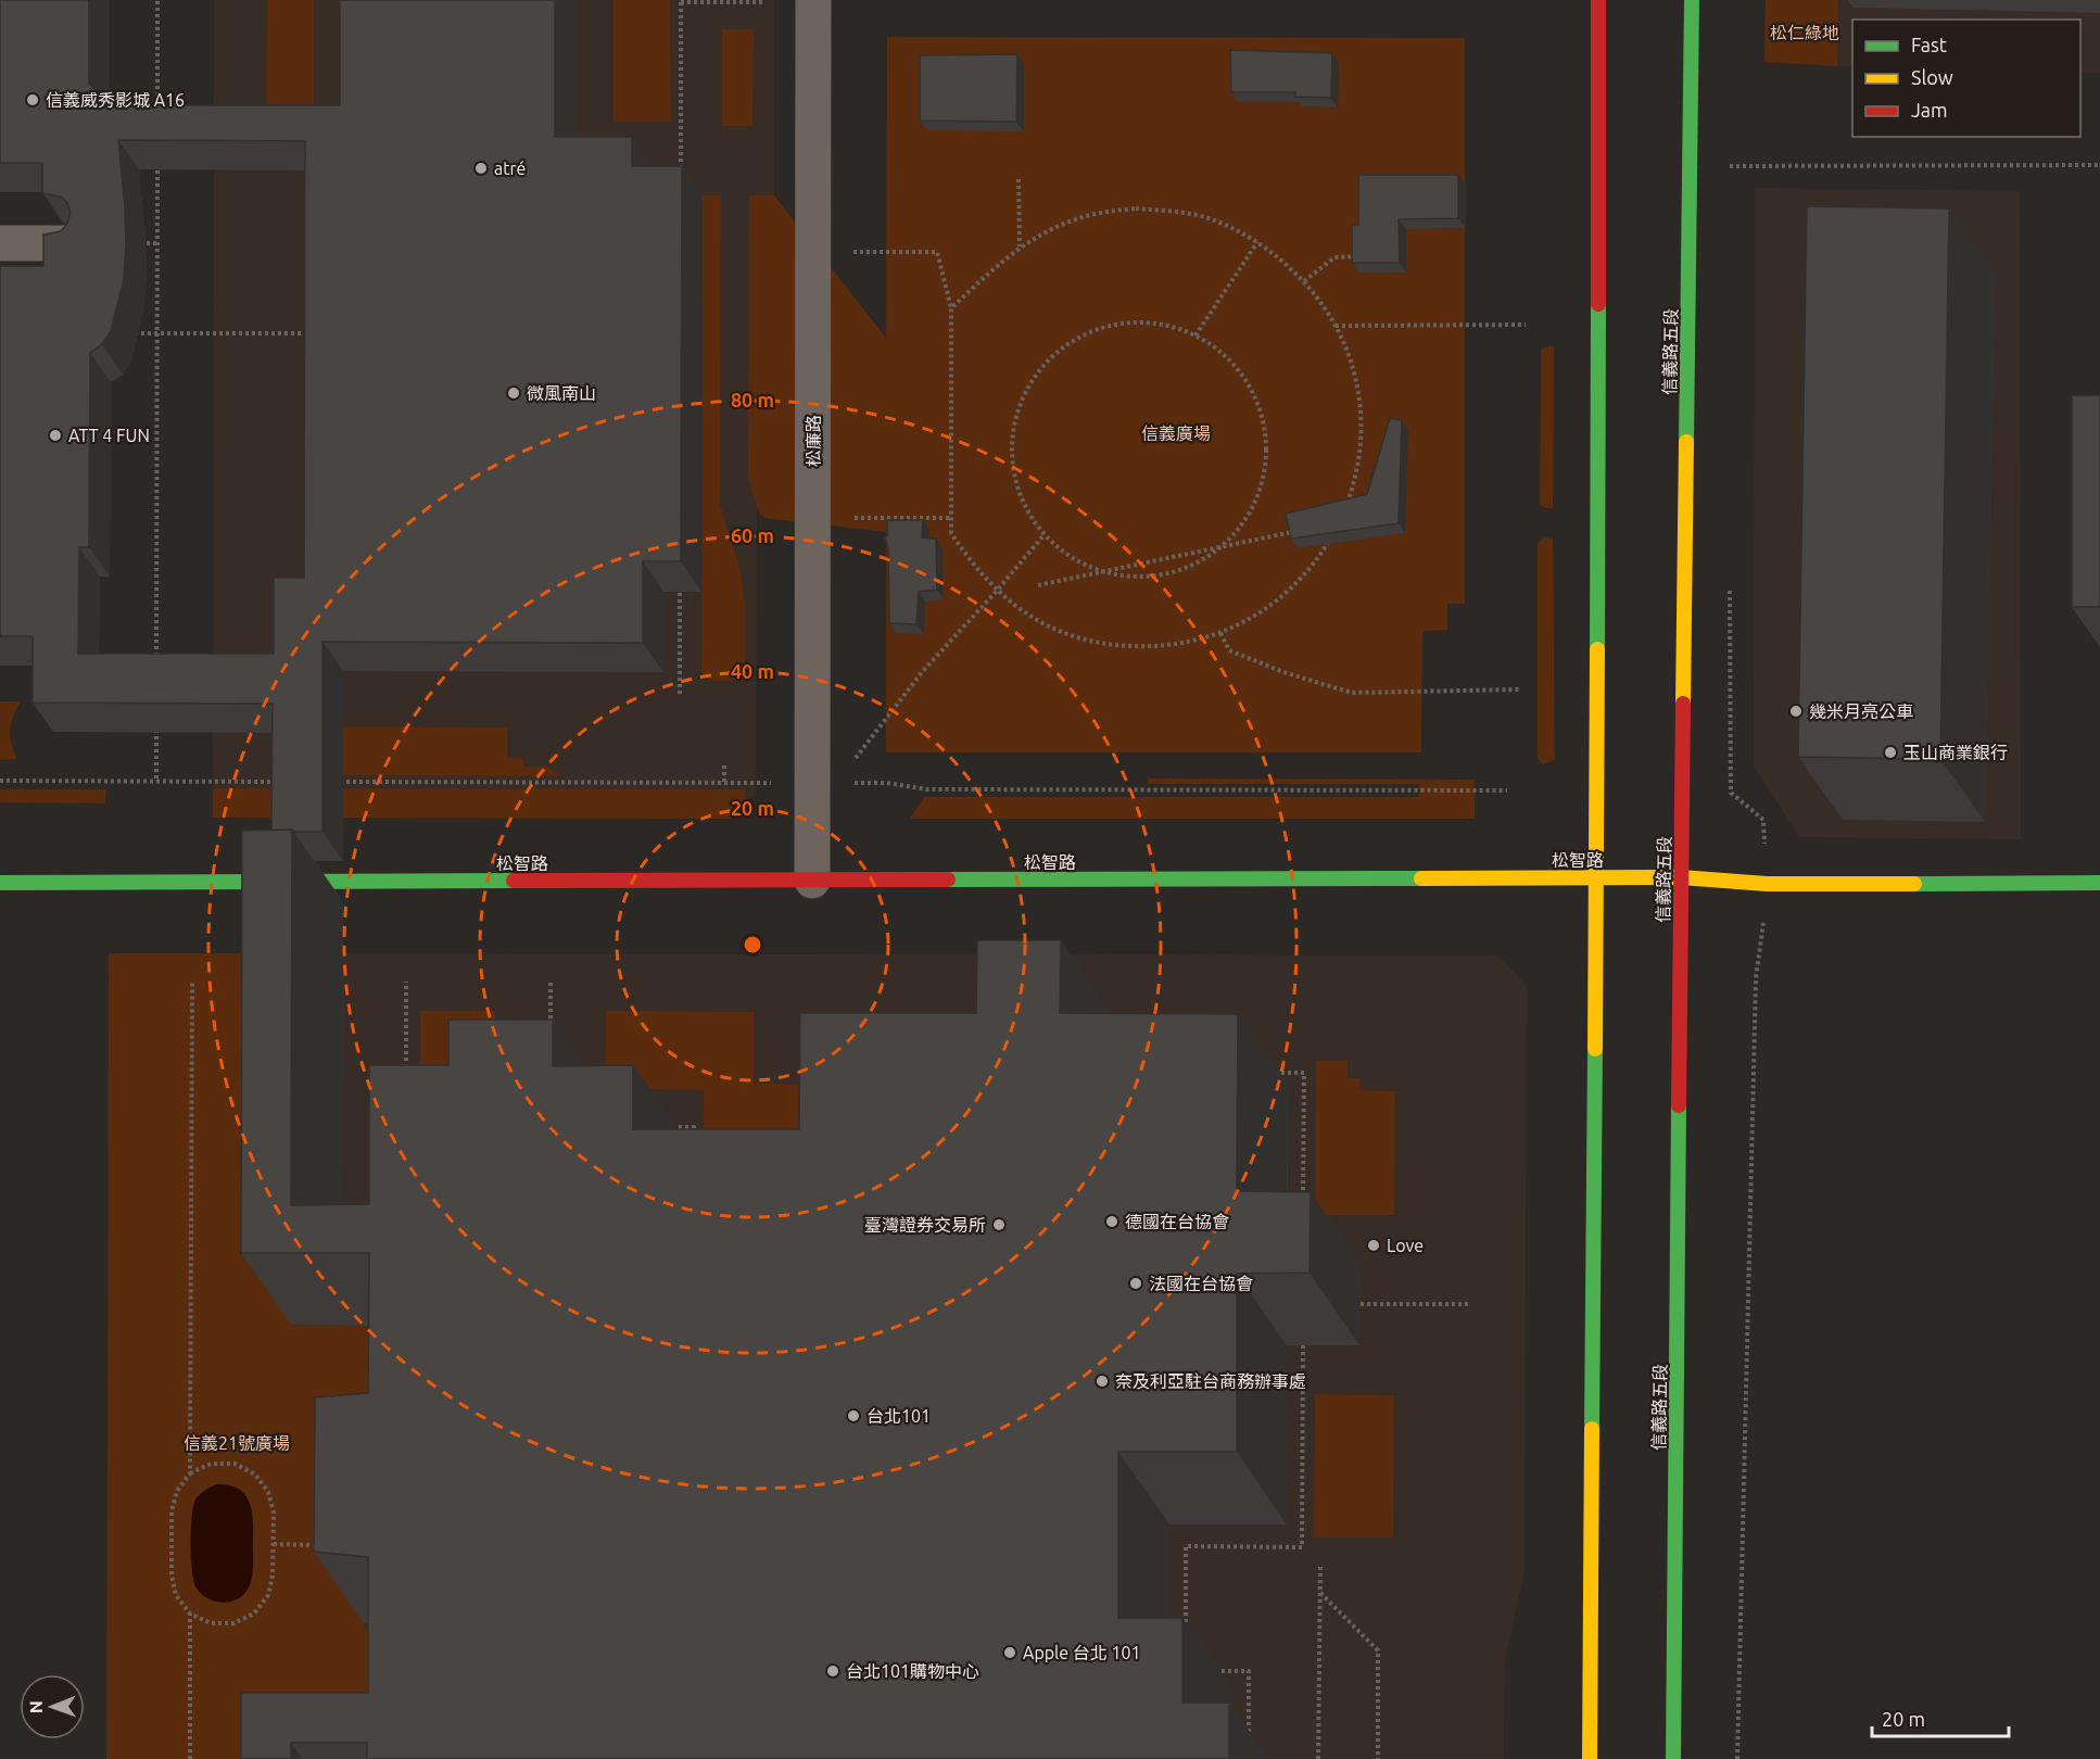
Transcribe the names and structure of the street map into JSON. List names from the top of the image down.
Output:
{
  "streets": {
    "main road": ["信義路五段", "松智路"],
    "street": ["松廉路"]
  },
  "crossings": [
    ["信義路五段", "松智路"],
    ["松廉路", "松智路"]
  ],
  "parks": ["松仁綠地", "信義廣場", "信義21號廣場"],
  "places": [
    "信義威秀影城 A16",
    "atré",
    "微風南山",
    "ATT 4 FUN",
    "幾米月亮公車",
    "玉山商業銀行",
    "德國在台協會",
    "臺灣證券交易所",
    "Love",
    "法國在台協會",
    "奈及利亞駐台商務辦事處",
    "台北101",
    "Apple 台北 101",
    "台北101購物中心"
  ],
  "legend": ["Fast", "Slow", "Jam"],
  "scale_bar": "20 m",
  "north": "left",
  "rings": [
    "80 m",
    "60 m",
    "40 m",
    "20 m"
  ]
}
